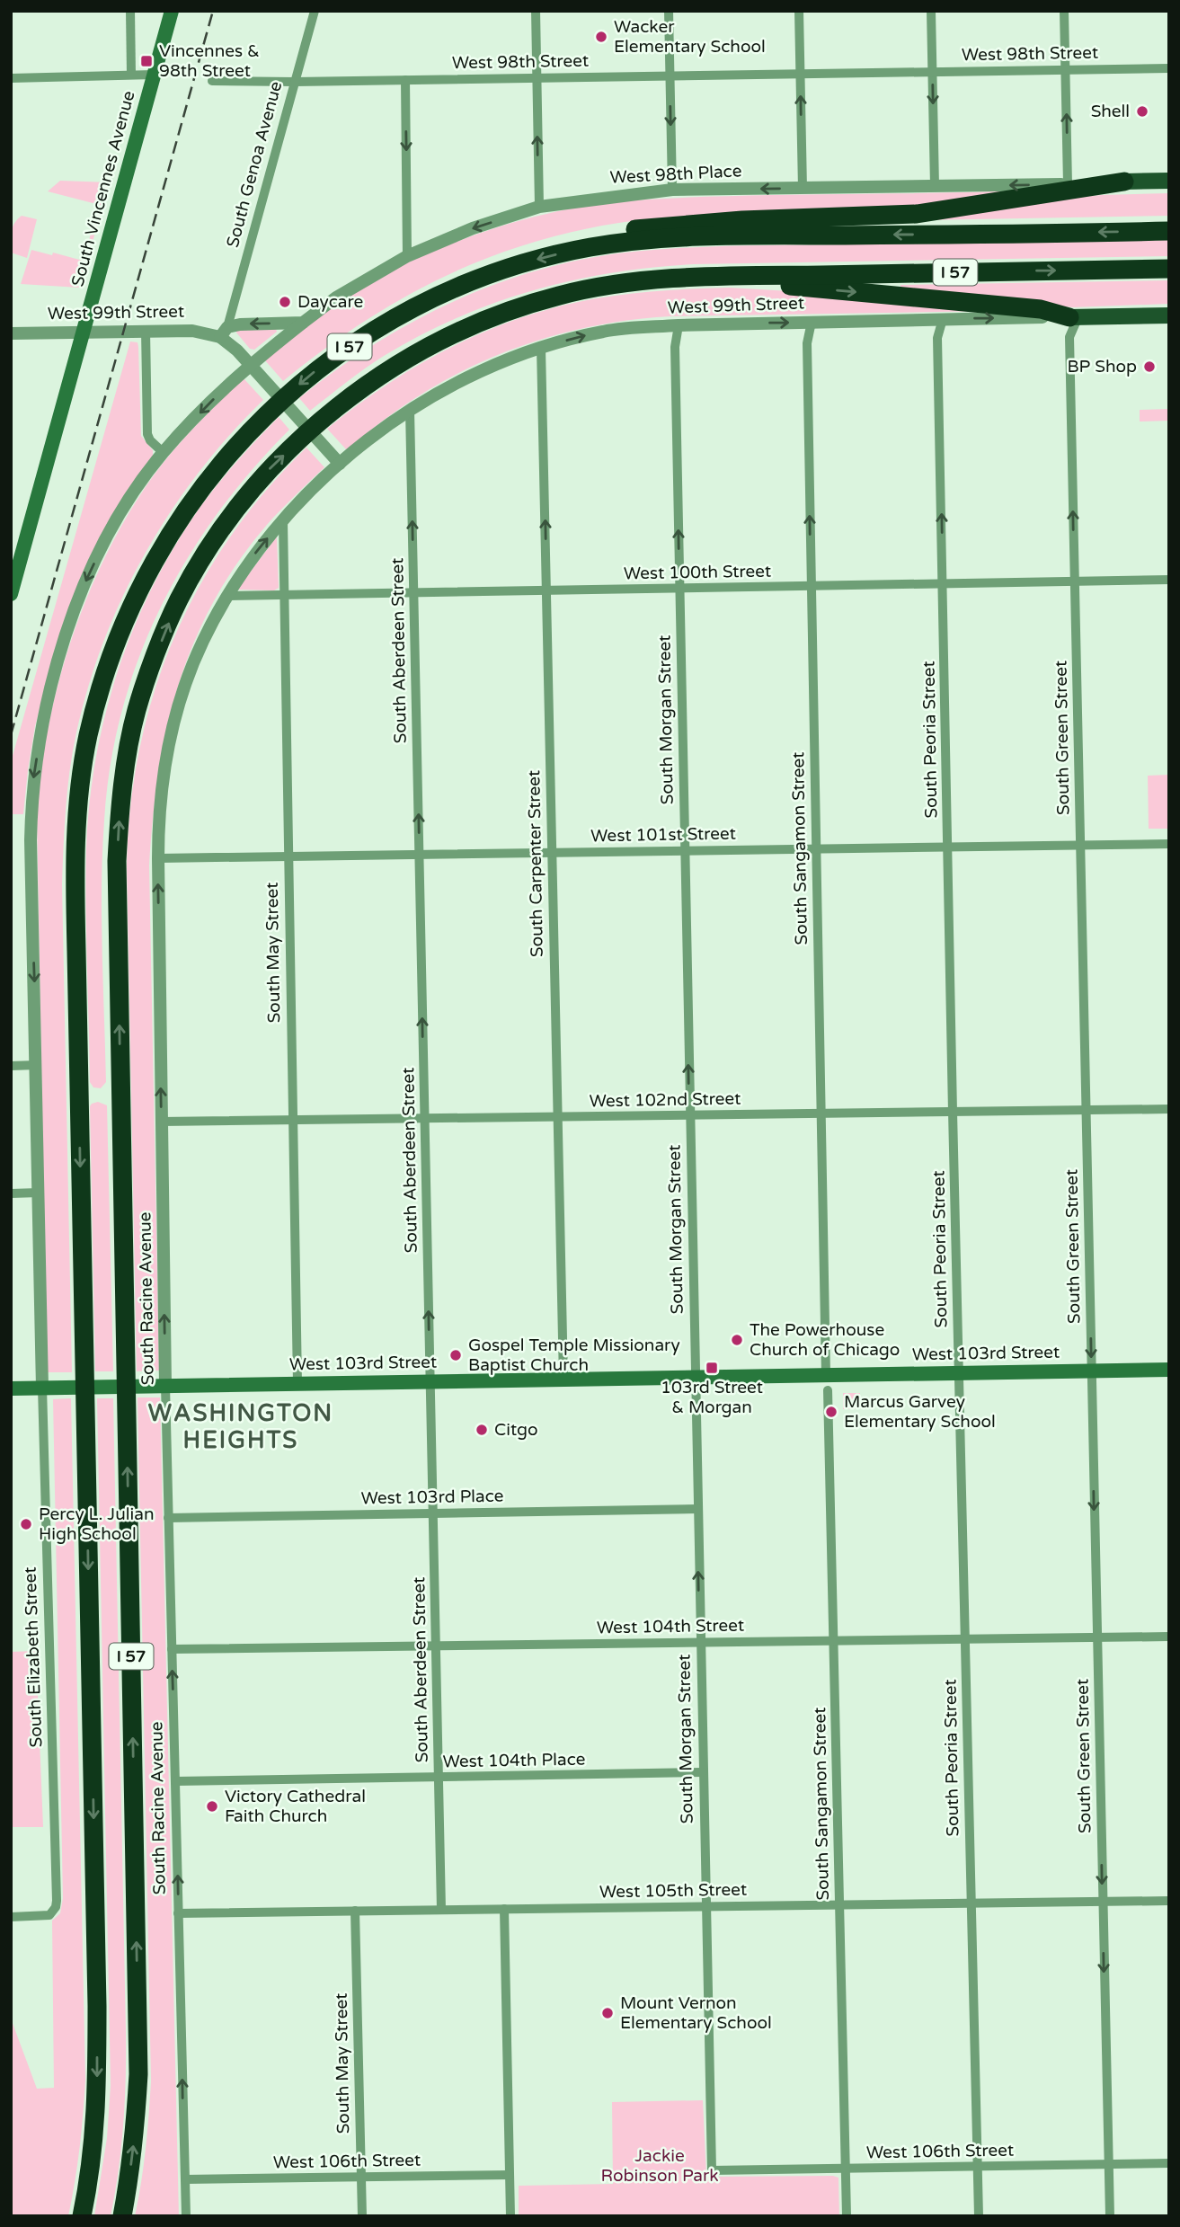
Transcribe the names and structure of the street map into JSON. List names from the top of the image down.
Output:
{
  "streets": {
    "highway": ["I 57"],
    "main road": [
      "West 98th Place",
      "South Vincennes Avenue",
      "West 99th Street",
      "West 103rd Street"
    ],
    "street": [
      "West 98th Street",
      "South Genoa Avenue",
      "West 100th Street",
      "South Aberdeen Street",
      "South Morgan Street",
      "South Green Street",
      "South Peoria Street",
      "West 101st Street",
      "South Sangamon Street",
      "South Carpenter Street",
      "South May Street",
      "West 102nd Street",
      "South Racine Avenue",
      "West 103rd Place",
      "West 104th Street",
      "South Elizabeth Street",
      "West 104th Place",
      "West 105th Street",
      "West 106th Street"
    ]
  },
  "crossings": [
    ["West 98th Street", "South Genoa Avenue"],
    ["South Genoa Avenue", "West 99th Street"],
    ["West 98th Place", "South Elizabeth Street"],
    ["South Vincennes Avenue", "West 99th Street"],
    ["West 99th Street", "South Aberdeen Street"],
    ["West 99th Street", "South Morgan Street"],
    ["West 99th Street", "South Green Street"],
    ["West 99th Street", "South Peoria Street"],
    ["West 99th Street", "South Sangamon Street"],
    ["West 99th Street", "South Carpenter Street"],
    ["West 100th Street", "South Aberdeen Street"],
    ["West 100th Street", "South Morgan Street"],
    ["West 100th Street", "South Green Street"],
    ["West 100th Street", "South Peoria Street"],
    ["West 100th Street", "South Sangamon Street"],
    ["West 100th Street", "South Carpenter Street"],
    ["West 100th Street", "South May Street"],
    ["West 100th Street", "South Racine Avenue"],
    ["South Aberdeen Street", "West 101st Street"],
    ["South Aberdeen Street", "West 102nd Street"],
    ["South Aberdeen Street", "West 103rd Street"],
    ["South Aberdeen Street", "West 103rd Place"],
    ["South Aberdeen Street", "West 104th Street"],
    ["South Aberdeen Street", "West 104th Place"],
    ["South Aberdeen Street", "West 105th Street"],
    ["South Morgan Street", "West 101st Street"],
    ["South Morgan Street", "West 102nd Street"],
    ["South Morgan Street", "West 103rd Street"],
    ["South Morgan Street", "West 103rd Place"],
    ["South Morgan Street", "West 104th Street"],
    ["South Morgan Street", "West 104th Place"],
    ["South Morgan Street", "West 105th Street"],
    ["South Morgan Street", "West 106th Street"],
    ["South Green Street", "West 101st Street"],
    ["South Green Street", "West 102nd Street"],
    ["South Green Street", "West 103rd Street"],
    ["South Green Street", "West 104th Street"],
    ["South Green Street", "West 105th Street"],
    ["South Green Street", "West 106th Street"],
    ["South Peoria Street", "West 101st Street"],
    ["South Peoria Street", "West 102nd Street"],
    ["South Peoria Street", "West 103rd Street"],
    ["South Peoria Street", "West 104th Street"],
    ["South Peoria Street", "West 105th Street"],
    ["South Peoria Street", "West 106th Street"],
    ["West 101st Street", "South Sangamon Street"],
    ["West 101st Street", "South Carpenter Street"],
    ["West 101st Street", "South May Street"],
    ["West 101st Street", "South Racine Avenue"],
    ["South Sangamon Street", "West 102nd Street"],
    ["South Sangamon Street", "West 103rd Street"],
    ["South Sangamon Street", "West 104th Street"],
    ["South Sangamon Street", "West 105th Street"],
    ["South Sangamon Street", "West 106th Street"],
    ["South Carpenter Street", "West 102nd Street"],
    ["South Carpenter Street", "West 103rd Street"],
    ["South May Street", "West 102nd Street"],
    ["South May Street", "West 103rd Street"],
    ["South May Street", "West 105th Street"],
    ["South May Street", "West 106th Street"],
    ["West 102nd Street", "South Racine Avenue"],
    ["South Racine Avenue", "West 103rd Street"],
    ["South Racine Avenue", "West 103rd Place"],
    ["South Racine Avenue", "West 104th Street"],
    ["South Racine Avenue", "West 104th Place"],
    ["South Racine Avenue", "West 105th Street"],
    ["South Racine Avenue", "West 106th Street"],
    ["West 103rd Street", "South Elizabeth Street"]
  ],
  "one_way": [
    "West 98th Place",
    "West 99th Street",
    "South Aberdeen Street",
    "South Morgan Street",
    "South Racine Avenue",
    "South Elizabeth Street"
  ],
  "districts": ["WASHINGTON HEIGHTS"],
  "parks": ["Jackie Robinson Park"],
  "places": {
    "other": [
      "Wacker Elementary School",
      "Shell",
      "Daycare",
      "BP Shop",
      "The Powerhouse Church of Chicago",
      "Gospel Temple Missionary Baptist Church",
      "Marcus Garvey Elementary School",
      "Citgo",
      "Percy L. Julian High School",
      "Victory Cathedral Faith Church",
      "Mount Vernon Elementary School"
    ],
    "transit": ["Vincennes & 98th Street", "103rd Street & Morgan"]
  }
}
